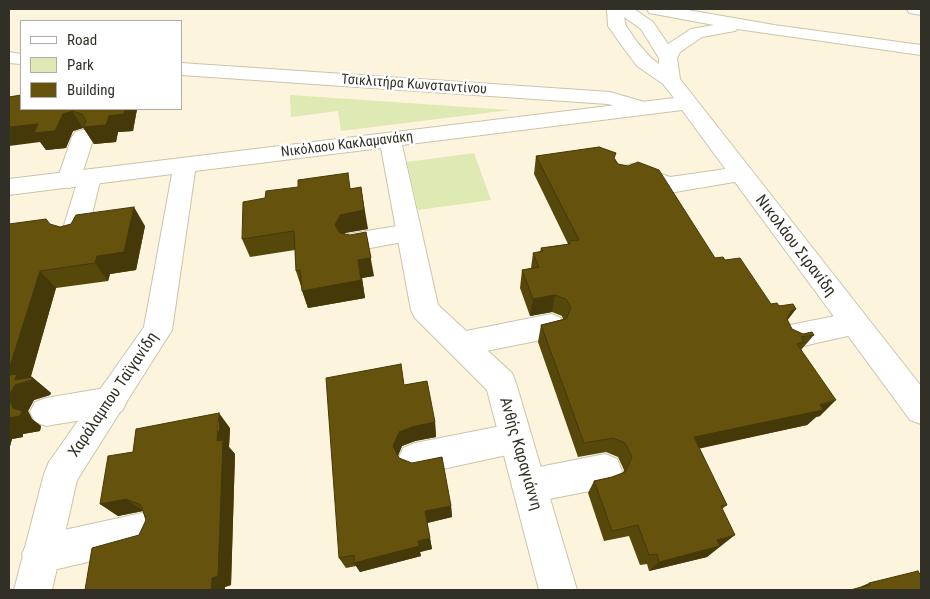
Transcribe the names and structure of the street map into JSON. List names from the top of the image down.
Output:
{
  "streets": {
    "street": [
      "Τσικλιτήρα Κωνσταντίνου",
      "Νικόλαου Κακλαμανάκη",
      "Νικολάου Σιρανίδη",
      "Χαράλαμπου Ταϊγανίδη",
      "Ανθής Καραγιάννη"
    ]
  },
  "crossings": [
    ["Τσικλιτήρα Κωνσταντίνου", "Νικόλαου Κακλαμανάκη"],
    ["Νικόλαου Κακλαμανάκη", "Νικολάου Σιρανίδη"],
    ["Νικόλαου Κακλαμανάκη", "Χαράλαμπου Ταϊγανίδη"],
    ["Νικόλαου Κακλαμανάκη", "Ανθής Καραγιάννη"]
  ],
  "legend": ["Road", "Park", "Building"]
}
